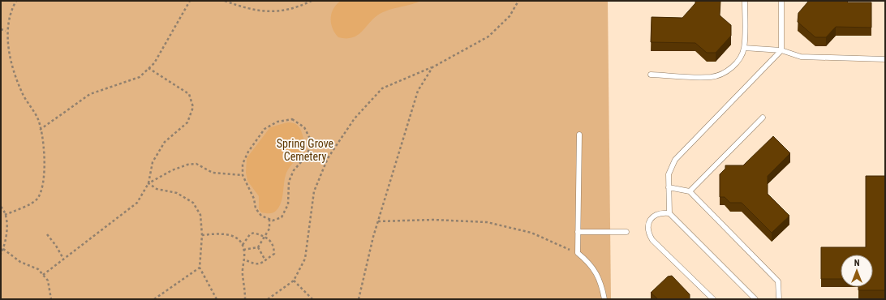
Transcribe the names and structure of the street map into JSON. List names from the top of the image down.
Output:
{
  "parks": ["Spring Grove Cemetery"],
  "north": "top"
}
